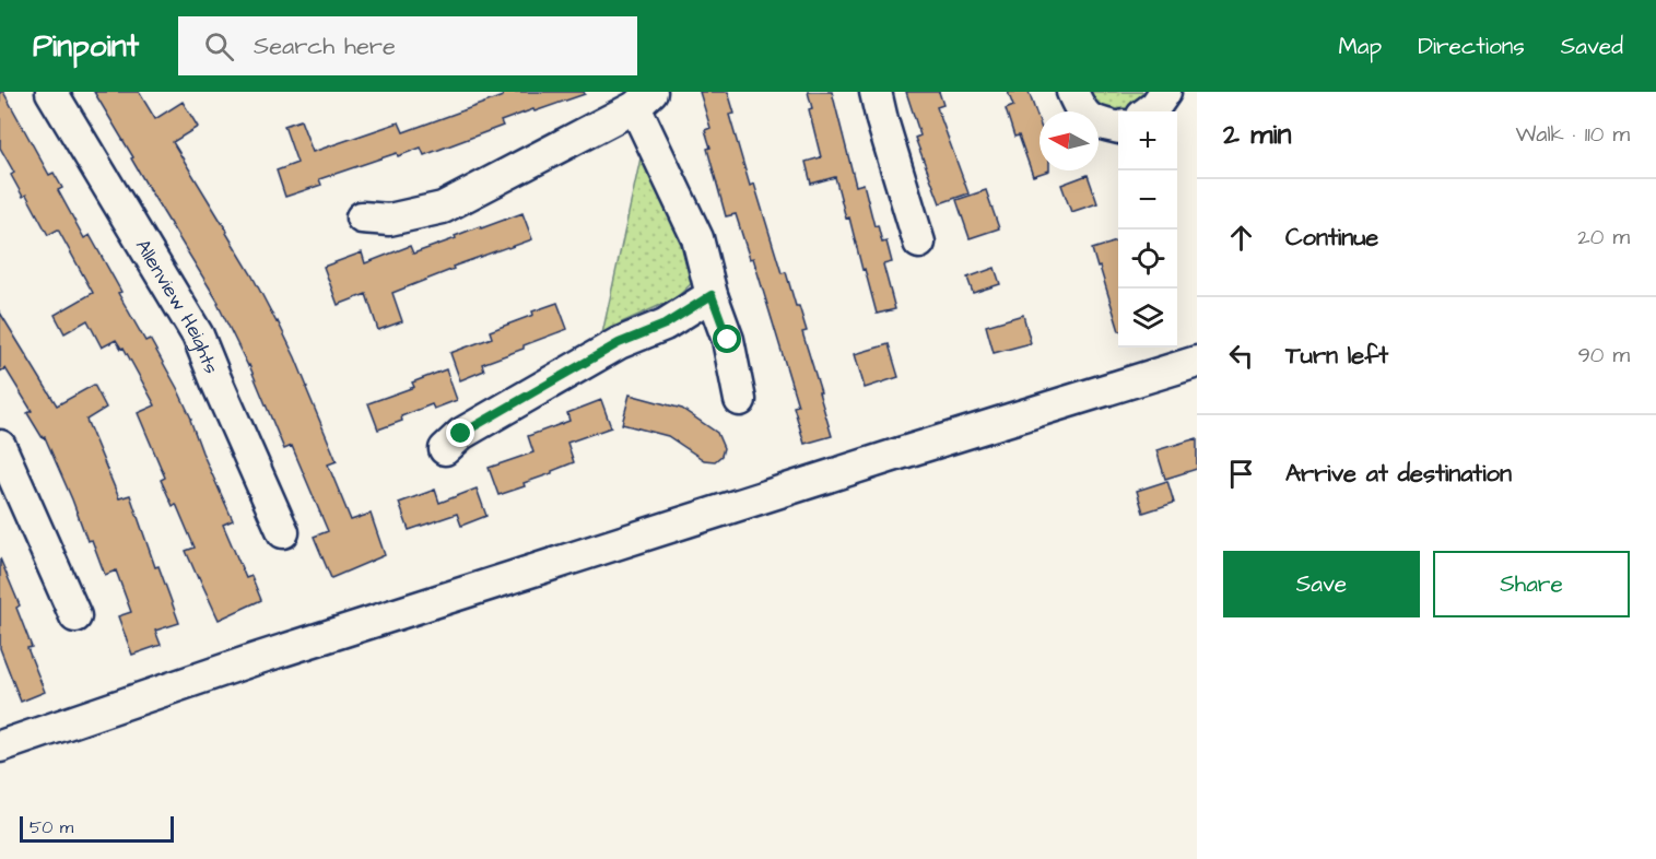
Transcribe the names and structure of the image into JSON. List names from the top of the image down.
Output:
{
  "streets": {
    "street": ["Allenview Heights"]
  },
  "scale_bar": "50 m",
  "north": "left",
  "page": {
    "header": "Pinpoint",
    "search": "Search here",
    "nav": ["Map", "Directions", "Saved"],
    "heading": ["2 min", "Walk · 110 m"],
    "map_buttons": ["+", "−"],
    "list": [
      ["Continue", "20 m"],
      ["Turn left", "90 m"],
      "Arrive at destination"
    ],
    "buttons": ["Save", "Share"],
    "scale": "50 m"
  }
}
